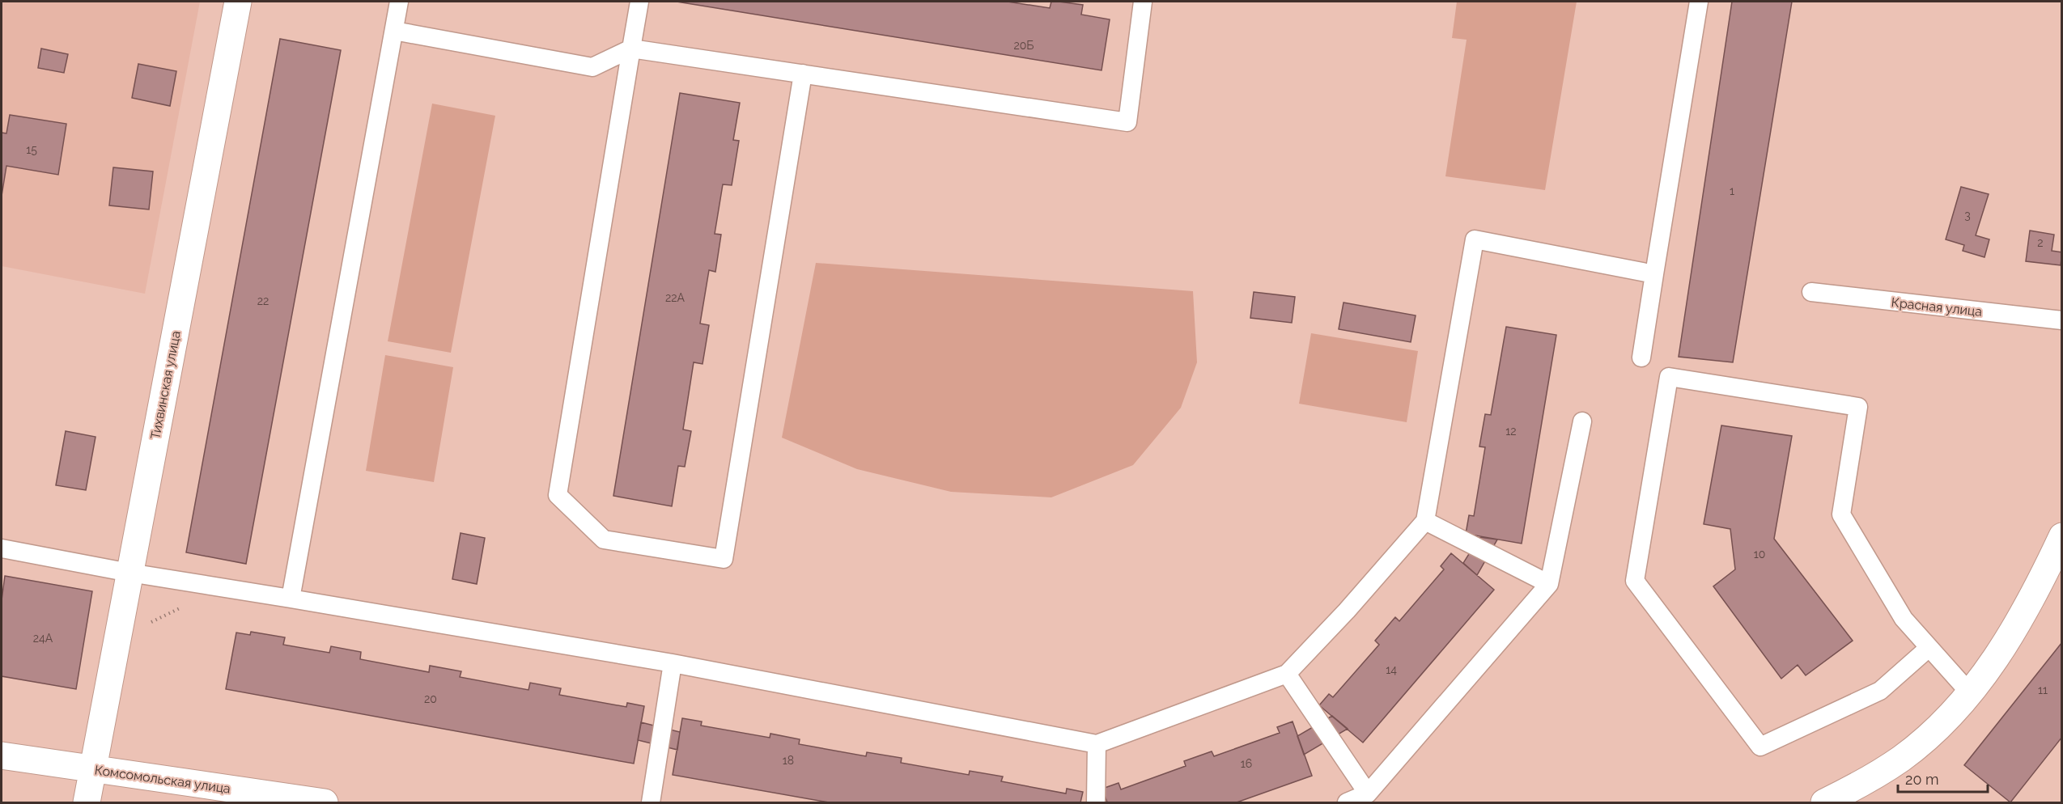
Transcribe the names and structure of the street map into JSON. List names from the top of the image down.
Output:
{
  "streets": {
    "street": ["Тихвинская улица", "Комсомольская улица"],
    "lane": ["Красная улица"]
  },
  "crossings": [
    ["Тихвинская улица", "Комсомольская улица"]
  ],
  "house_numbers": [
    "20Б",
    "15",
    "1",
    "3",
    "2",
    "22А",
    "22",
    "12",
    "10",
    "24А",
    "14",
    "11",
    "20",
    "18",
    "16"
  ],
  "scale_bar": "20 m"
}
